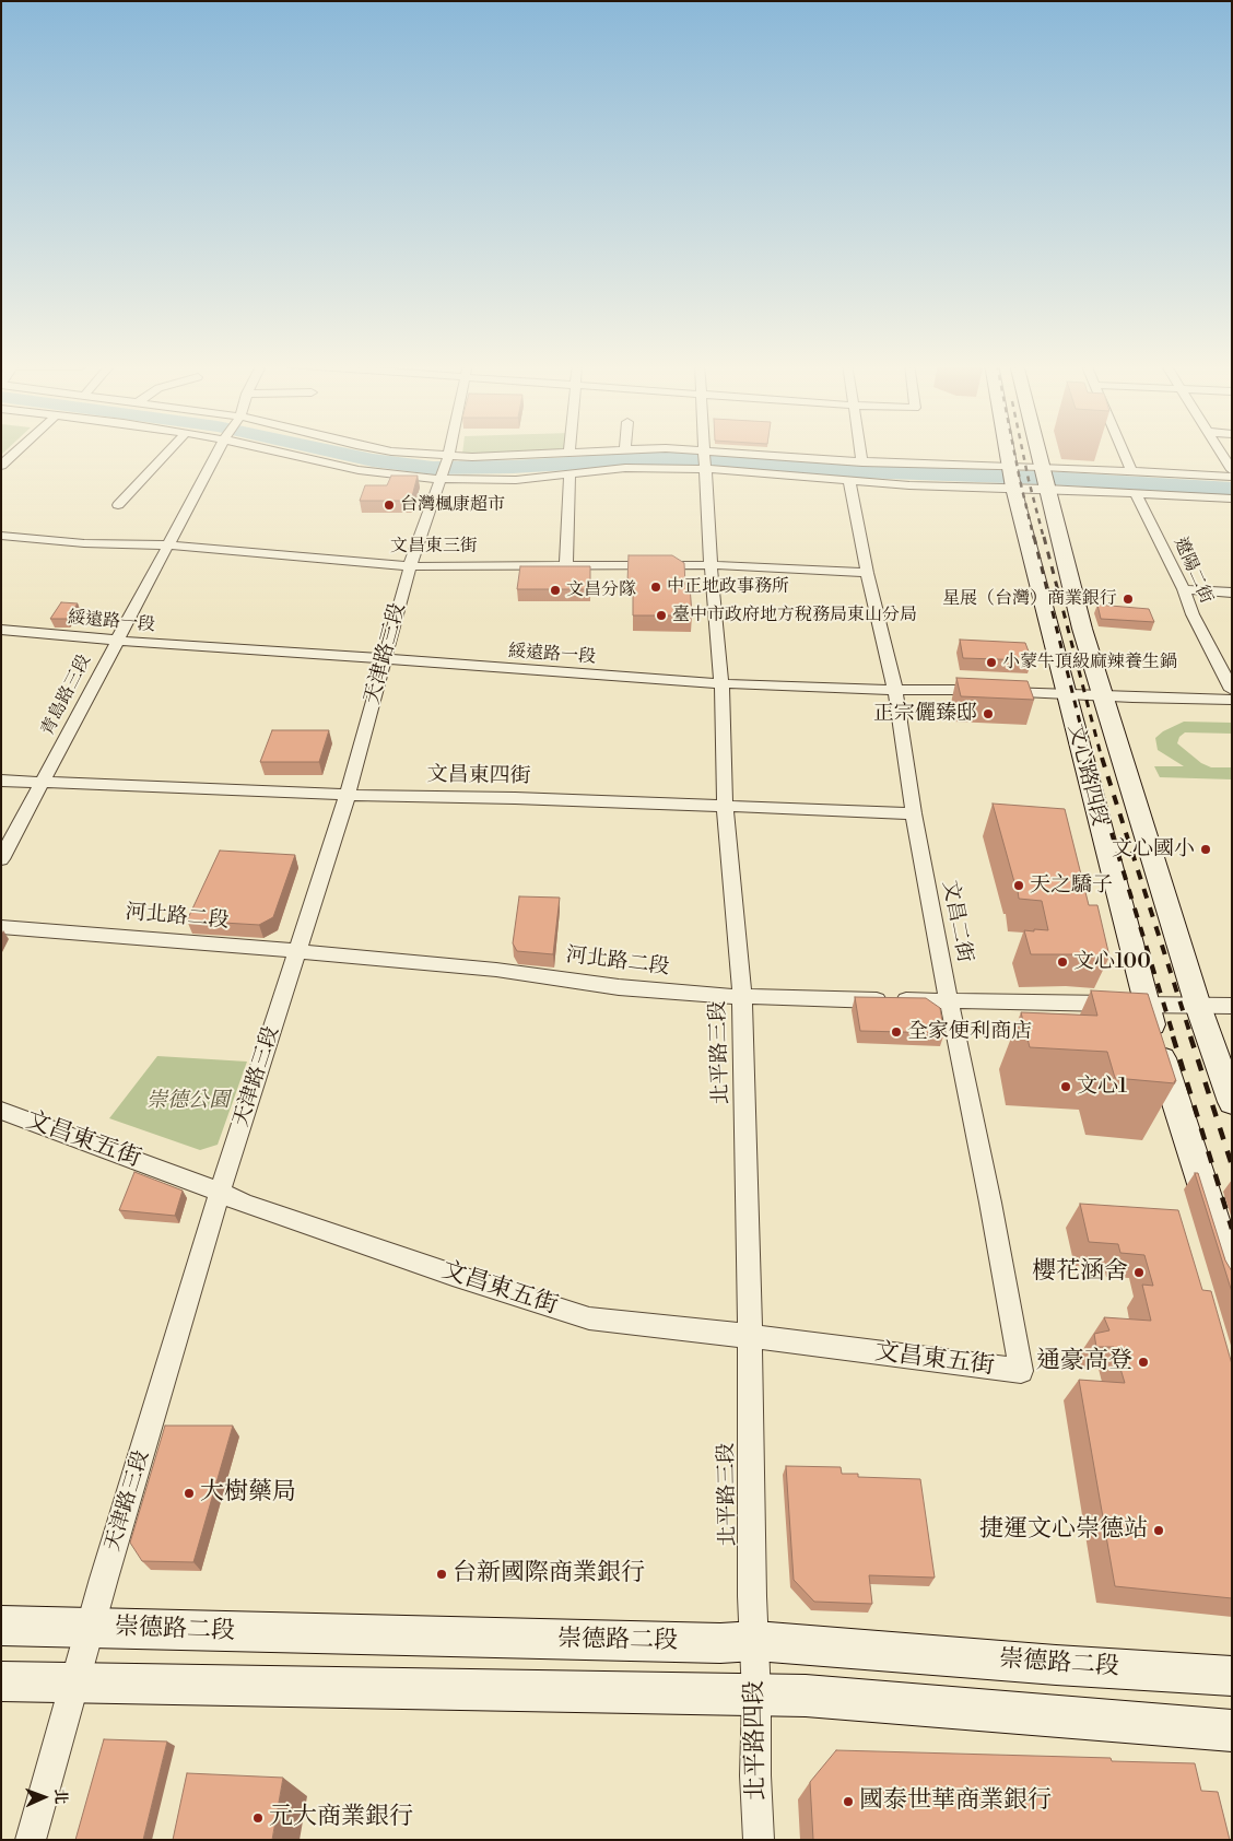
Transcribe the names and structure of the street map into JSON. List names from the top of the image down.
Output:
{
  "streets": {
    "main road": ["文心路四段", "崇德路二段"],
    "street": [
      "文昌東三街",
      "遼陽二街",
      "綏遠路一段",
      "天津路三段",
      "青島路三段",
      "文昌東四街",
      "河北路二段",
      "文昌二街",
      "北平路三段",
      "文昌東五街",
      "北平路四段"
    ]
  },
  "crossings": [
    ["文昌東三街", "天津路三段"],
    ["文昌東三街", "青島路三段"],
    ["文昌東三街", "文昌二街"],
    ["文昌東三街", "北平路三段"],
    ["綏遠路一段", "天津路三段"],
    ["綏遠路一段", "青島路三段"],
    ["綏遠路一段", "文心路四段"],
    ["綏遠路一段", "文昌二街"],
    ["綏遠路一段", "北平路三段"],
    ["天津路三段", "文昌東四街"],
    ["天津路三段", "河北路二段"],
    ["天津路三段", "文昌東五街"],
    ["天津路三段", "崇德路二段"],
    ["青島路三段", "文昌東四街"],
    ["文心路四段", "河北路二段"],
    ["文昌東四街", "文昌二街"],
    ["文昌東四街", "北平路三段"],
    ["河北路二段", "文昌二街"],
    ["河北路二段", "北平路三段"],
    ["文昌二街", "文昌東五街"],
    ["北平路三段", "文昌東五街"],
    ["北平路三段", "崇德路二段"],
    ["北平路三段", "北平路四段"],
    ["崇德路二段", "北平路四段"]
  ],
  "parks": ["崇德公園"],
  "places": [
    "台灣楓康超市",
    "中正地政事務所",
    "文昌分隊",
    "星展（台灣）商業銀行",
    "臺中市政府地方稅務局東山分局",
    "小蒙牛頂級麻辣養生鍋",
    "正宗儷臻邸",
    "文心國小",
    "天之驕子",
    "文心100",
    "全家便利商店",
    "文心1",
    "櫻花涵舍",
    "通豪高登",
    "大樹藥局",
    "捷運文心崇德站",
    "台新國際商業銀行",
    "國泰世華商業銀行",
    "元大商業銀行"
  ],
  "north": "right"
}
